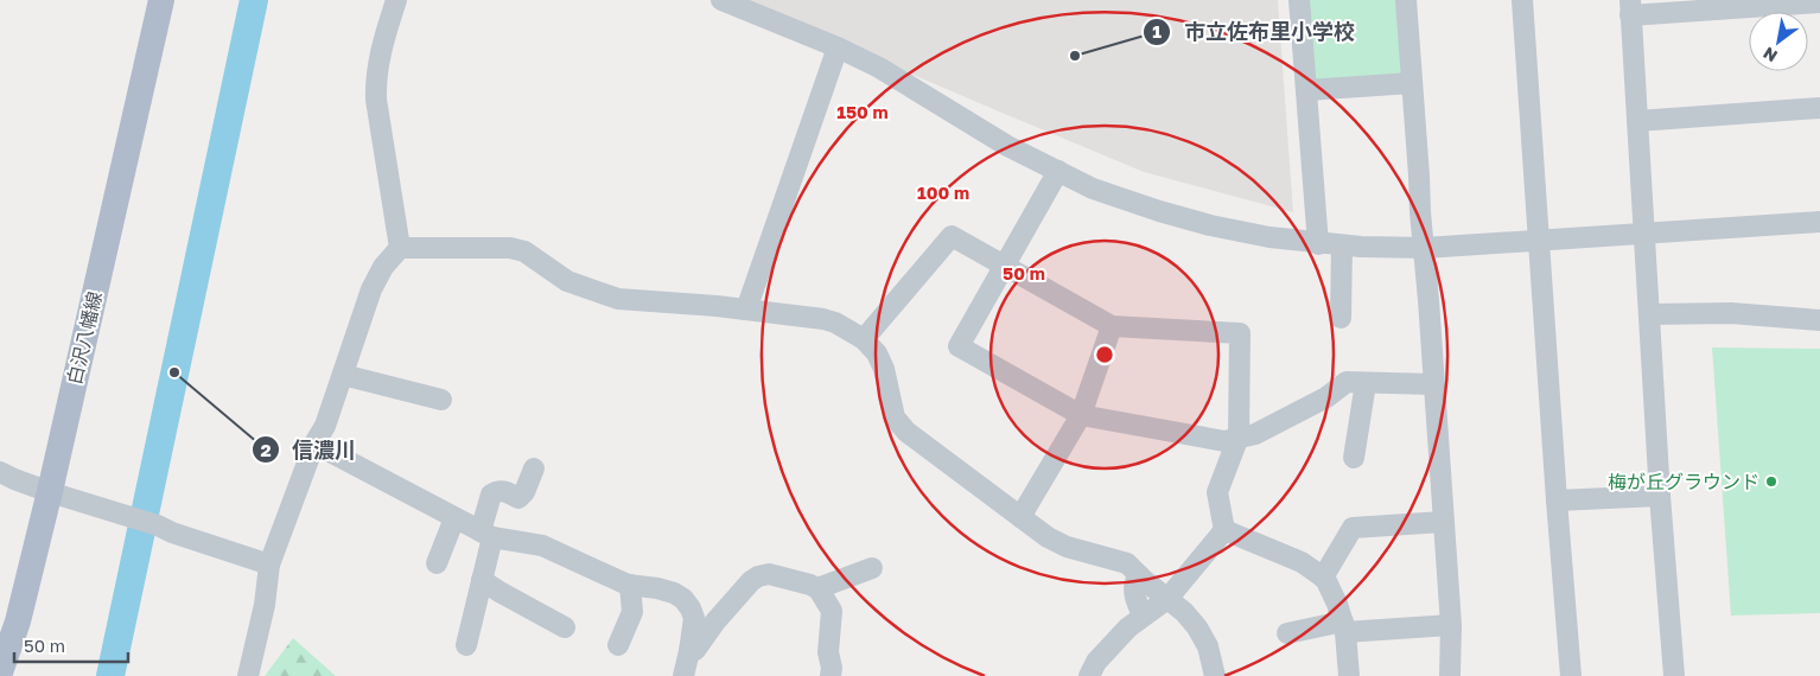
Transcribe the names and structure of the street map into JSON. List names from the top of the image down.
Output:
{
  "streets": {
    "main road": ["白沢八幡線"]
  },
  "places": ["市立佐布里小学校", "信濃川", "梅が丘グラウンド"],
  "scale_bar": "50 m",
  "north": "bottom left",
  "rings": ["150 m", "100 m", "50 m"]
}
